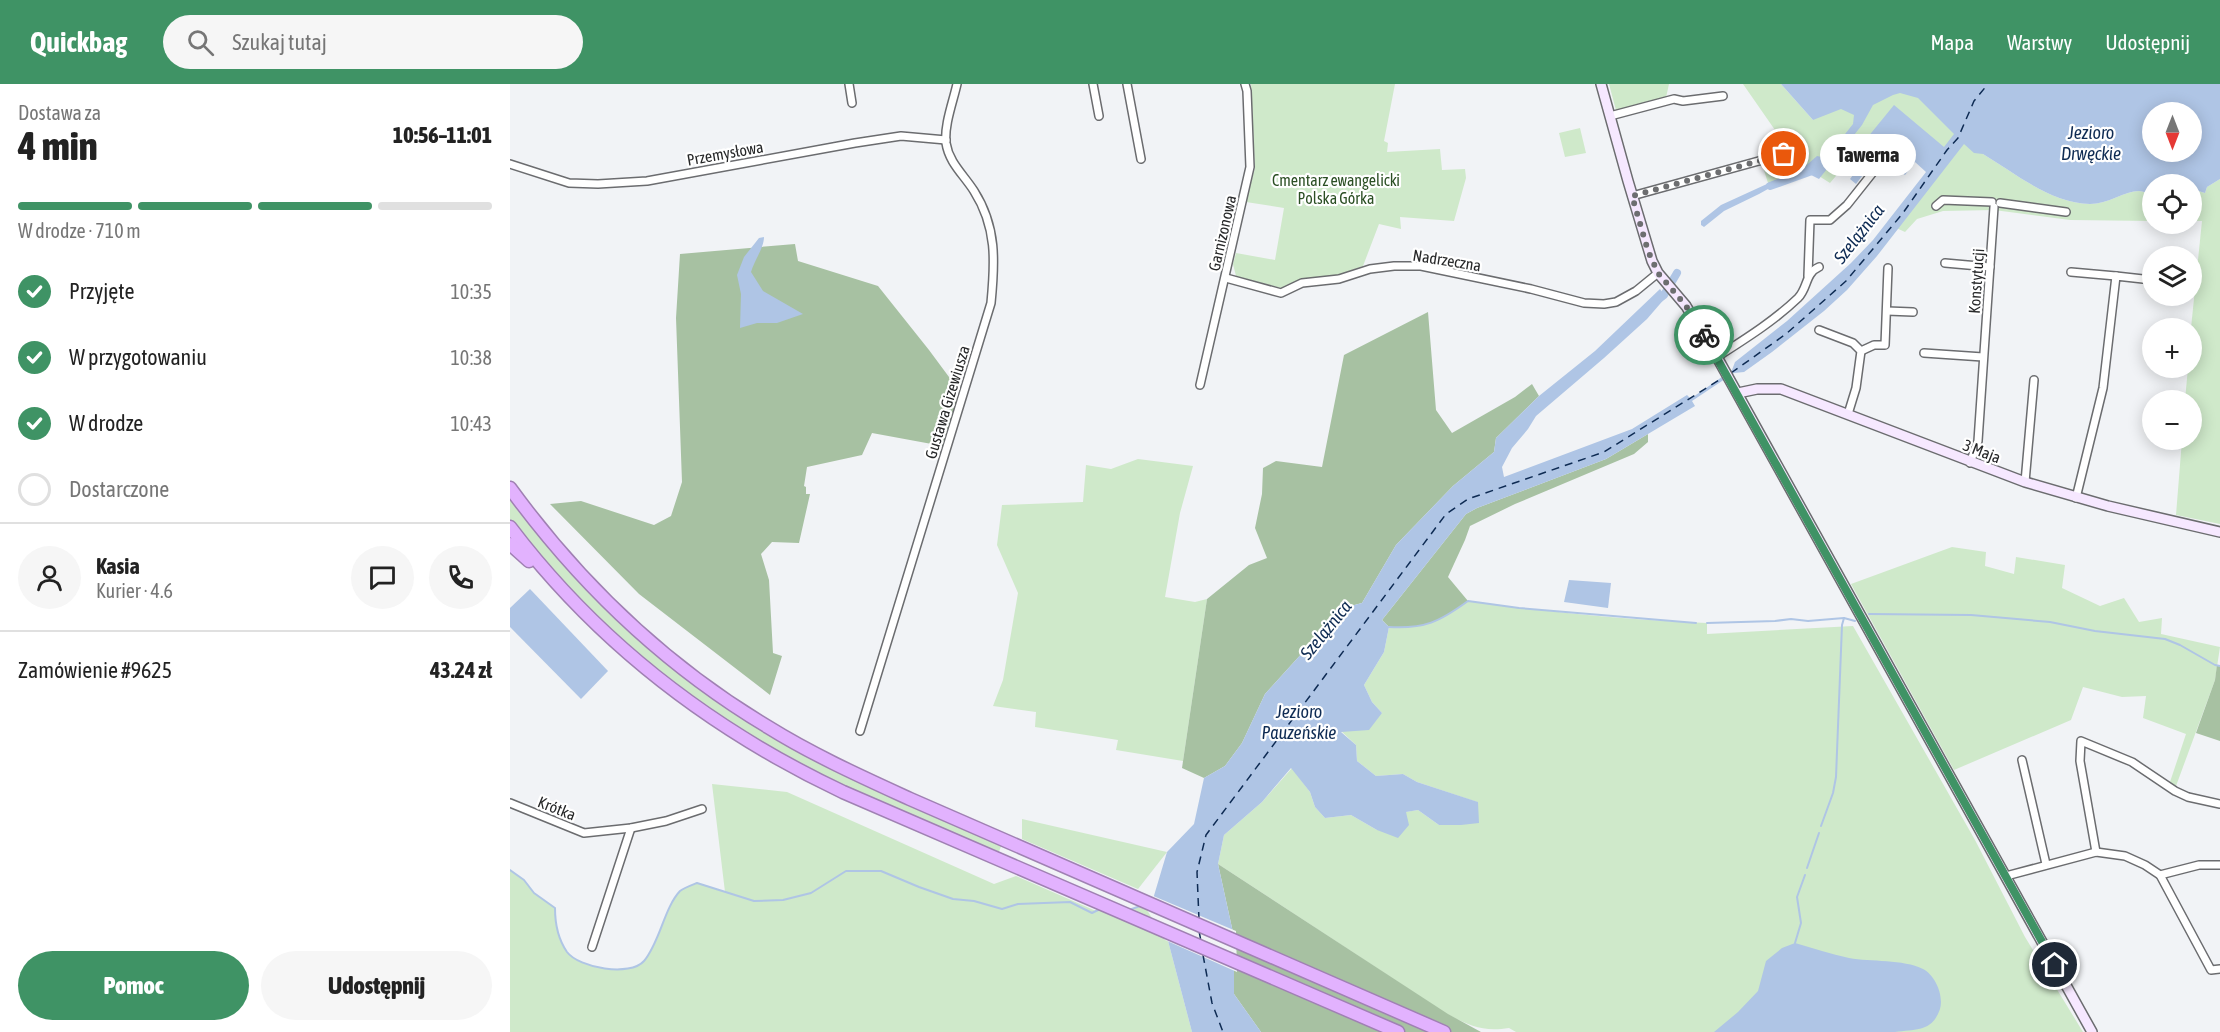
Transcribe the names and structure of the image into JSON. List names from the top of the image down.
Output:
{
  "streets": {
    "main road": ["3 Maja"],
    "street": [
      "Przemysłowa",
      "Garnizonowa",
      "Nadrzeczna",
      "Konstytucji",
      "Gustawa Gizewiusza",
      "Krótka"
    ]
  },
  "crossings": [
    ["Przemysłowa", "Gustawa Gizewiusza"],
    ["Garnizonowa", "Nadrzeczna"],
    ["Konstytucji", "3 Maja"]
  ],
  "water": ["Jezioro Drwęckie", "Szelążnica", "Jezioro Pauzeńskie"],
  "parks": ["Cmentarz ewangelicki Polska Górka"],
  "places": ["Tawerna"],
  "north": "bottom",
  "page": {
    "header": "Quickbag",
    "search": "Szukaj tutaj",
    "nav": ["Mapa", "Warstwy", "Udostępnij"],
    "heading": ["4 min", "Dostawa za", "10:56–11:01"],
    "panel": [
      "Kasia",
      "Kurier · 4.6",
      "Zamówienie #9625",
      "43.24 zł"
    ],
    "map_buttons": ["+", "−"],
    "bubble": "Tawerna",
    "bar": "W drodze · 710 m",
    "list": [
      ["Przyjęte", "10:35"],
      ["W przygotowaniu", "10:38"],
      ["W drodze", "10:43"],
      "Dostarczone"
    ],
    "buttons": ["Pomoc", "Udostępnij"]
  }
}
